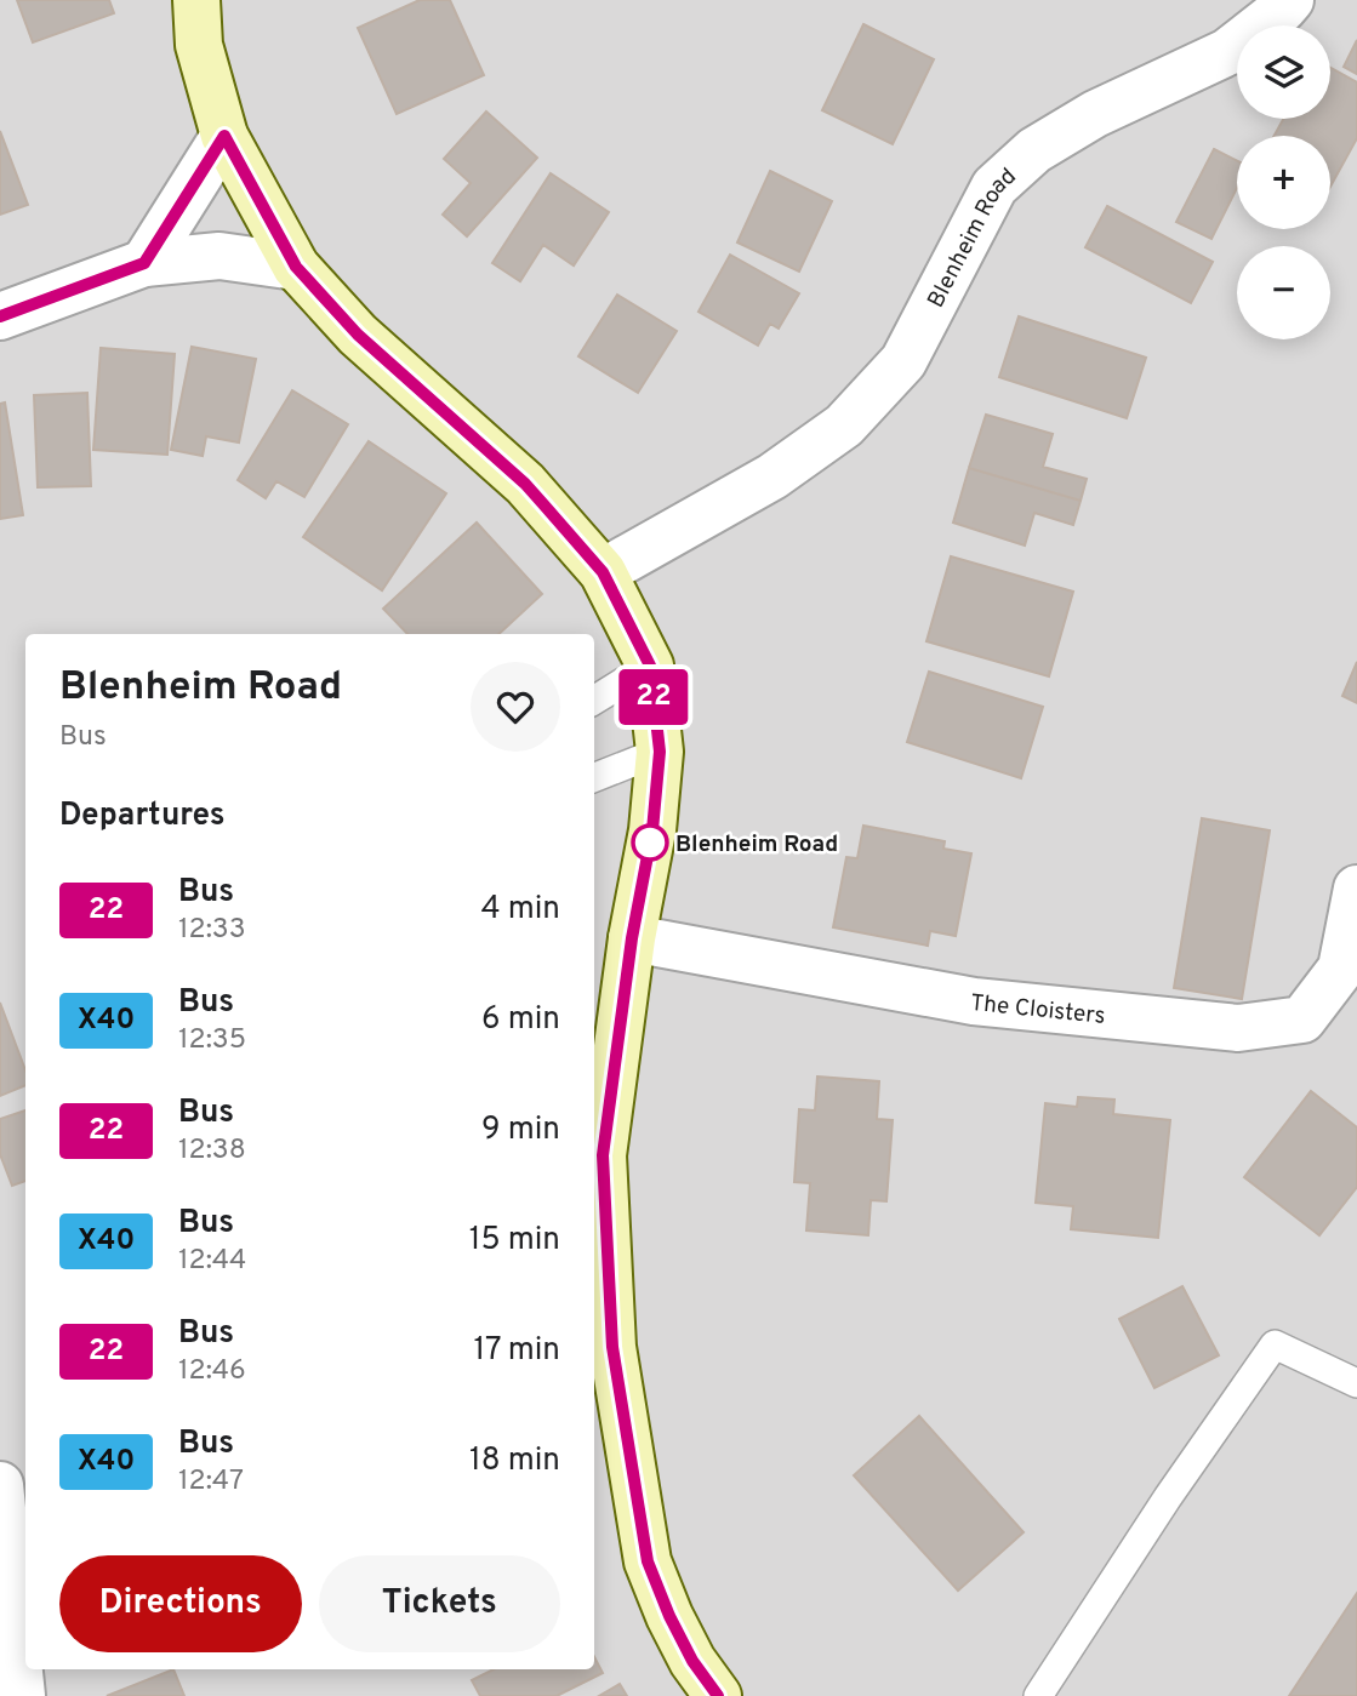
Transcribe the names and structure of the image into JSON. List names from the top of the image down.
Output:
{
  "streets": {
    "street": ["Blenheim Road", "The Cloisters"]
  },
  "places": ["Blenheim Road"],
  "lines": ["bus line 22"],
  "page": {
    "on_map": "22",
    "map_buttons": ["+", "−"],
    "heading": [
      ["Blenheim Road", "Bus"],
      "Departures"
    ],
    "list": [
      {
        "mark": "22",
        "name": "Bus",
        "note": "12:33",
        "value": "4 min"
      },
      {
        "mark": "X40",
        "name": "Bus",
        "note": "12:35",
        "value": "6 min"
      },
      {
        "mark": "22",
        "name": "Bus",
        "note": "12:38",
        "value": "9 min"
      },
      {
        "mark": "X40",
        "name": "Bus",
        "note": "12:44",
        "value": "15 min"
      },
      {
        "mark": "22",
        "name": "Bus",
        "note": "12:46",
        "value": "17 min"
      },
      {
        "mark": "X40",
        "name": "Bus",
        "note": "12:47",
        "value": "18 min"
      }
    ],
    "buttons": ["Directions", "Tickets"]
  }
}
